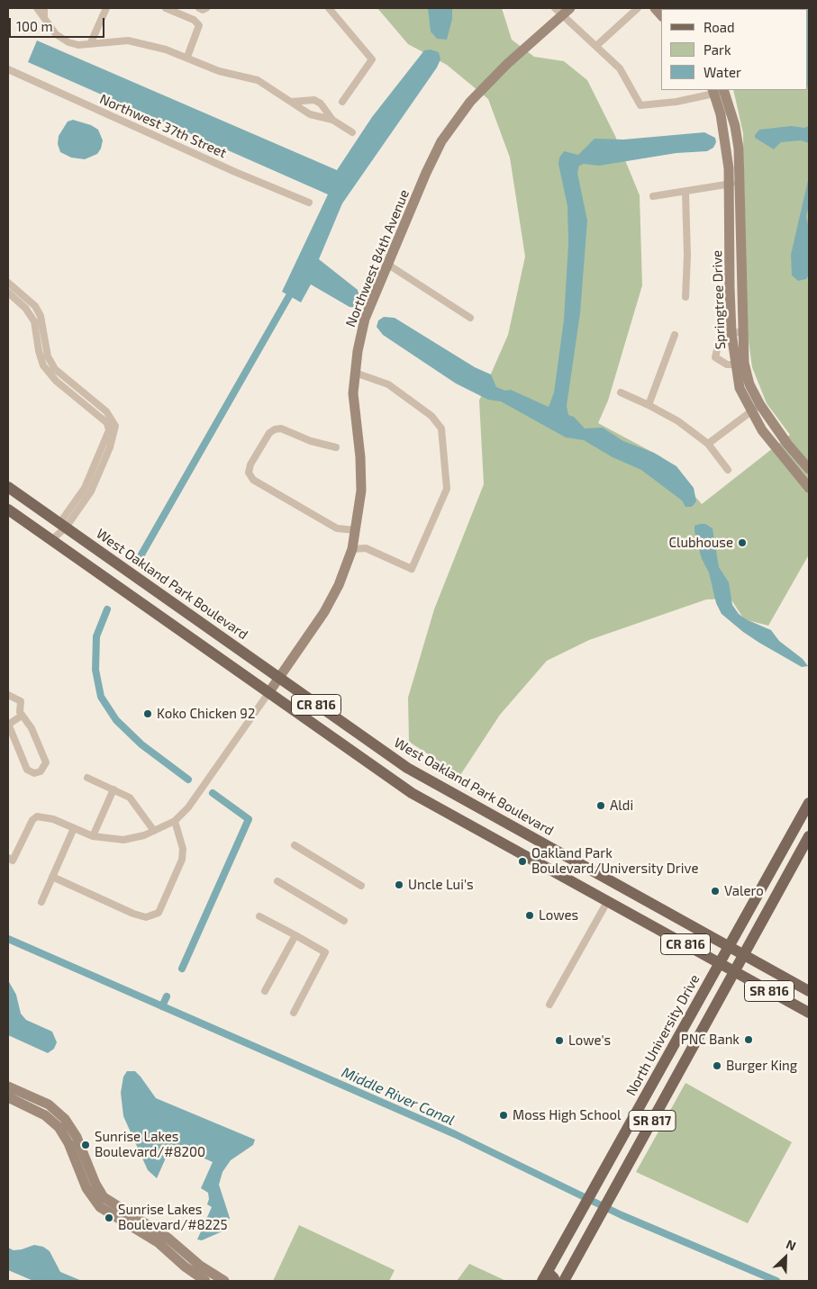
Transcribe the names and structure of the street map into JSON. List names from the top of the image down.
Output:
{
  "streets": {
    "main road": [
      "West Oakland Park Boulevard",
      "CR 816",
      "SR 816",
      "North University Drive",
      "SR 817"
    ],
    "street": ["Northwest 37th Street", "Northwest 84th Avenue", "Springtree Drive"]
  },
  "crossings": [
    ["Northwest 84th Avenue", "West Oakland Park Boulevard"],
    ["Northwest 84th Avenue", "CR 816"],
    ["West Oakland Park Boulevard", "North University Drive"],
    ["West Oakland Park Boulevard", "SR 817"],
    ["CR 816", "SR 816"],
    ["CR 816", "North University Drive"],
    ["SR 816", "North University Drive"],
    ["SR 816", "SR 817"]
  ],
  "water": ["Middle River Canal"],
  "places": [
    "Clubhouse",
    "Koko Chicken 92",
    "Aldi",
    "Oakland Park Boulevard/University Drive",
    "Uncle Lui's",
    "Valero",
    "Lowes",
    "PNC Bank",
    "Lowe's",
    "Burger King",
    "Moss High School",
    "Sunrise Lakes Boulevard/#8200",
    "Sunrise Lakes Boulevard/#8225"
  ],
  "legend": ["Road", "Park", "Water"],
  "scale_bar": "100 m",
  "north": "top right"
}
